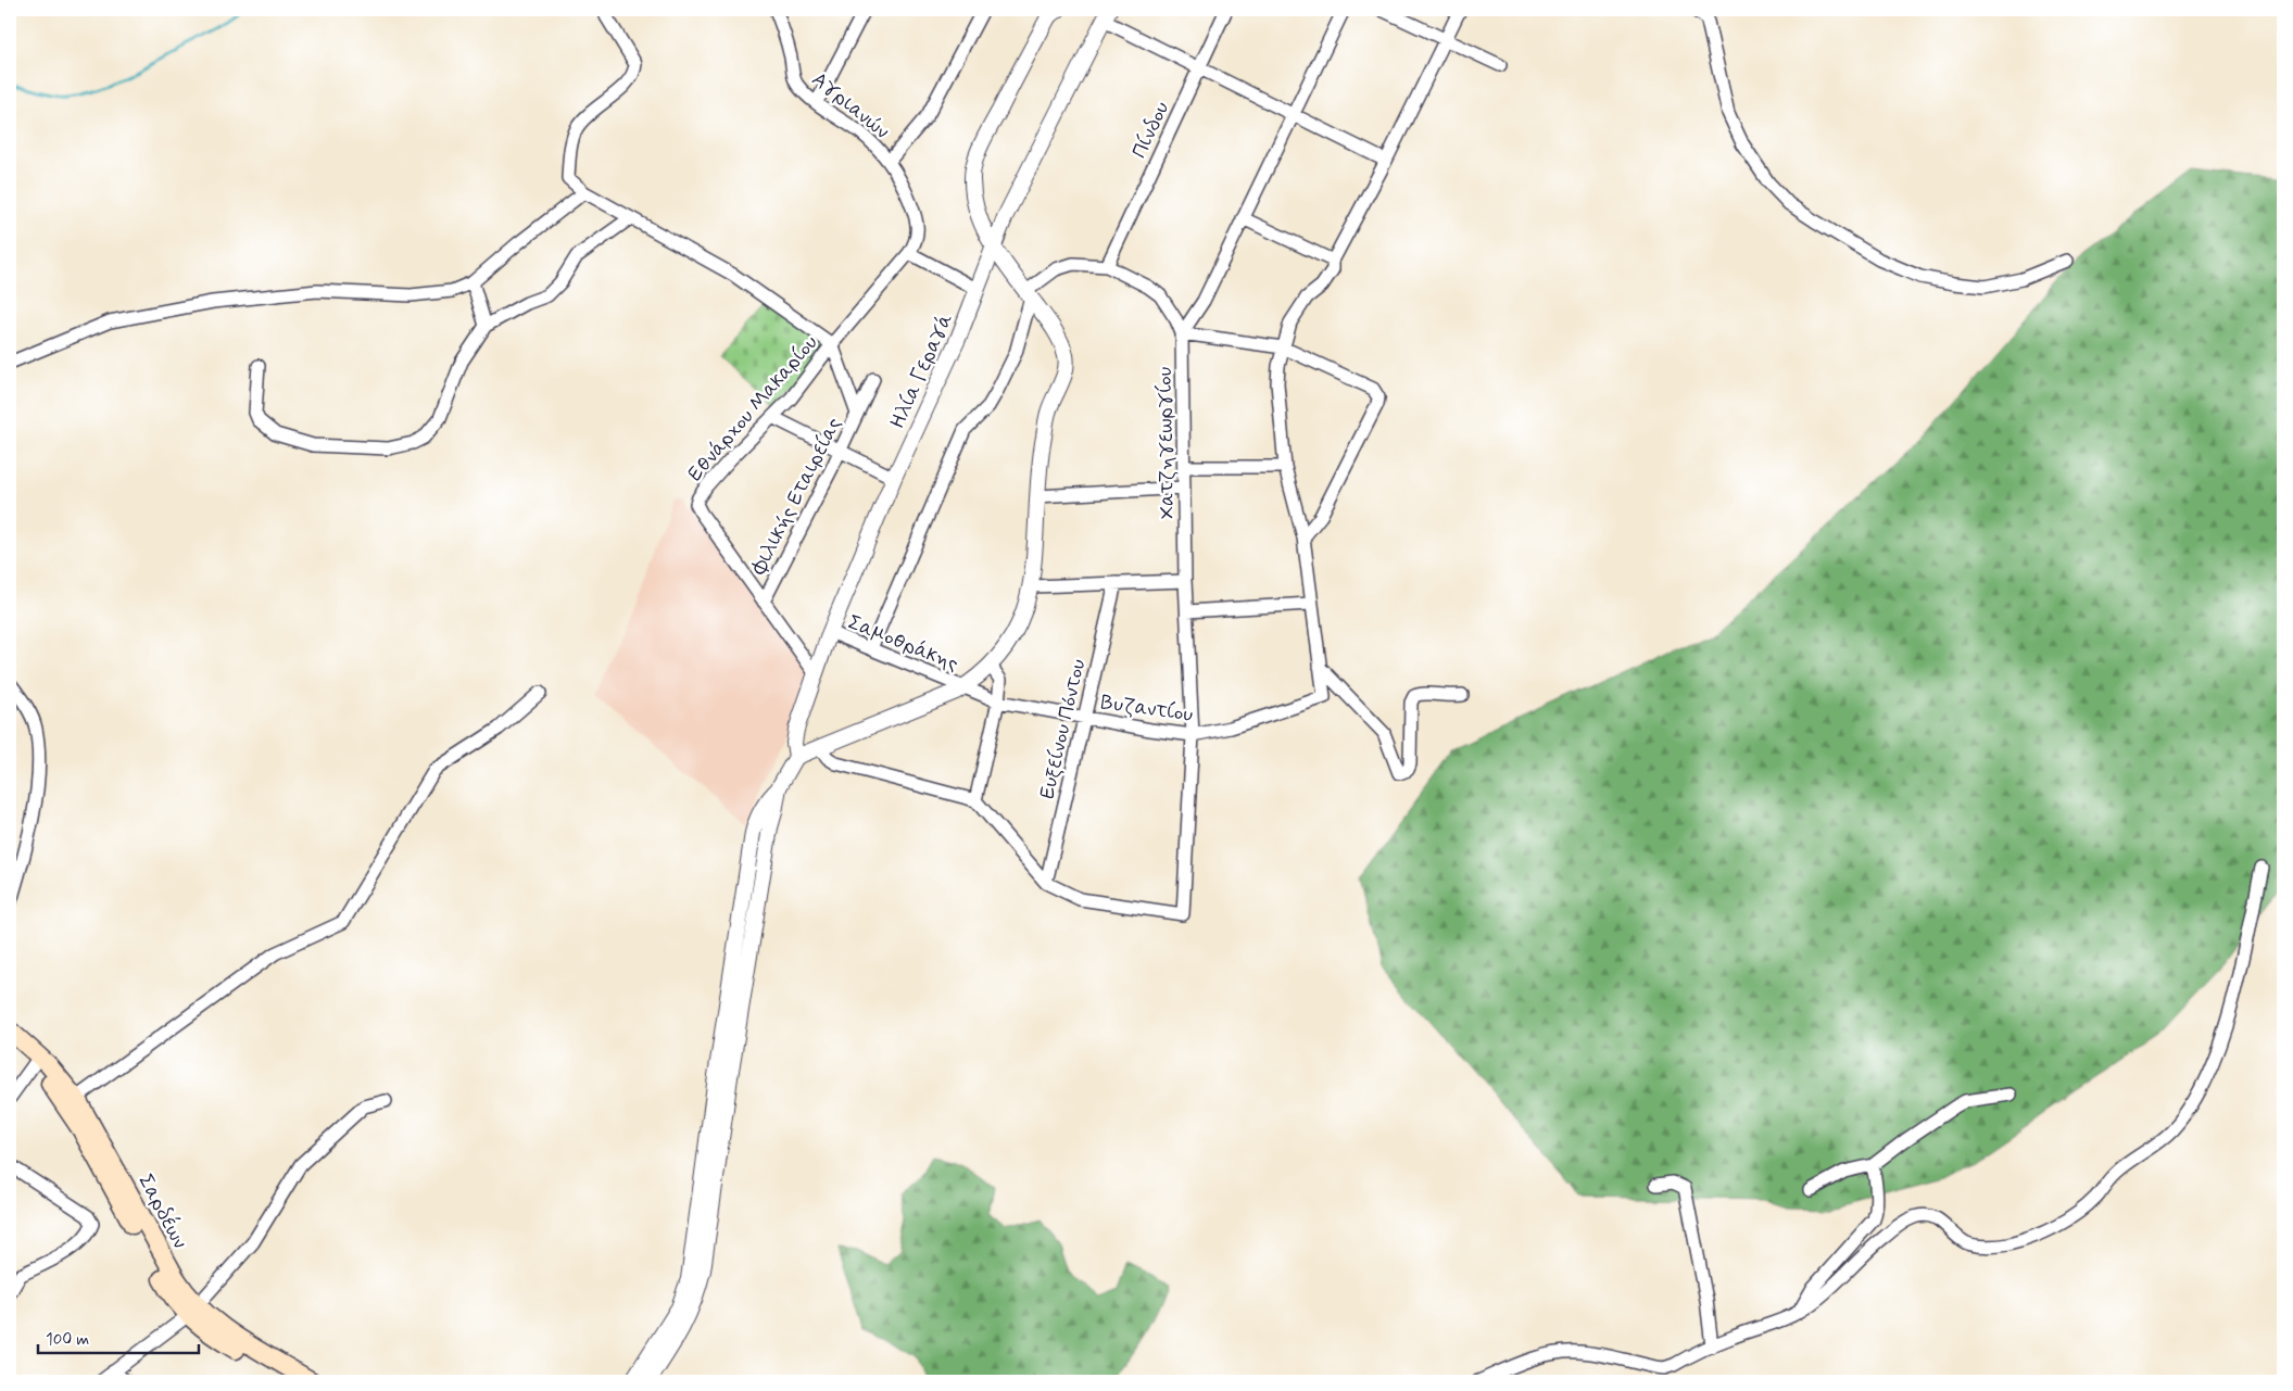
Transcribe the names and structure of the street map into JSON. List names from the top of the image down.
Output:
{
  "streets": {
    "main road": ["Σαρδέων"],
    "street": [
      "Αγριανών",
      "Πίνδου",
      "Ηλία Γεραγά",
      "Εθνάρχου Μακαρίου",
      "Χατζηγεωργίου",
      "Φιλικής Εταιρείας",
      "Σαμοθράκης",
      "Βυζαντίου",
      "Ευξείνου Πόντου"
    ]
  },
  "crossings": [
    ["Αγριανών", "Εθνάρχου Μακαρίου"],
    ["Ηλία Γεραγά", "Εθνάρχου Μακαρίου"],
    ["Ηλία Γεραγά", "Σαμοθράκης"],
    ["Εθνάρχου Μακαρίου", "Φιλικής Εταιρείας"],
    ["Χατζηγεωργίου", "Βυζαντίου"],
    ["Χατζηγεωργίου", "Ευξείνου Πόντου"],
    ["Σαμοθράκης", "Βυζαντίου"],
    ["Βυζαντίου", "Ευξείνου Πόντου"]
  ],
  "scale_bar": "100 m"
}
